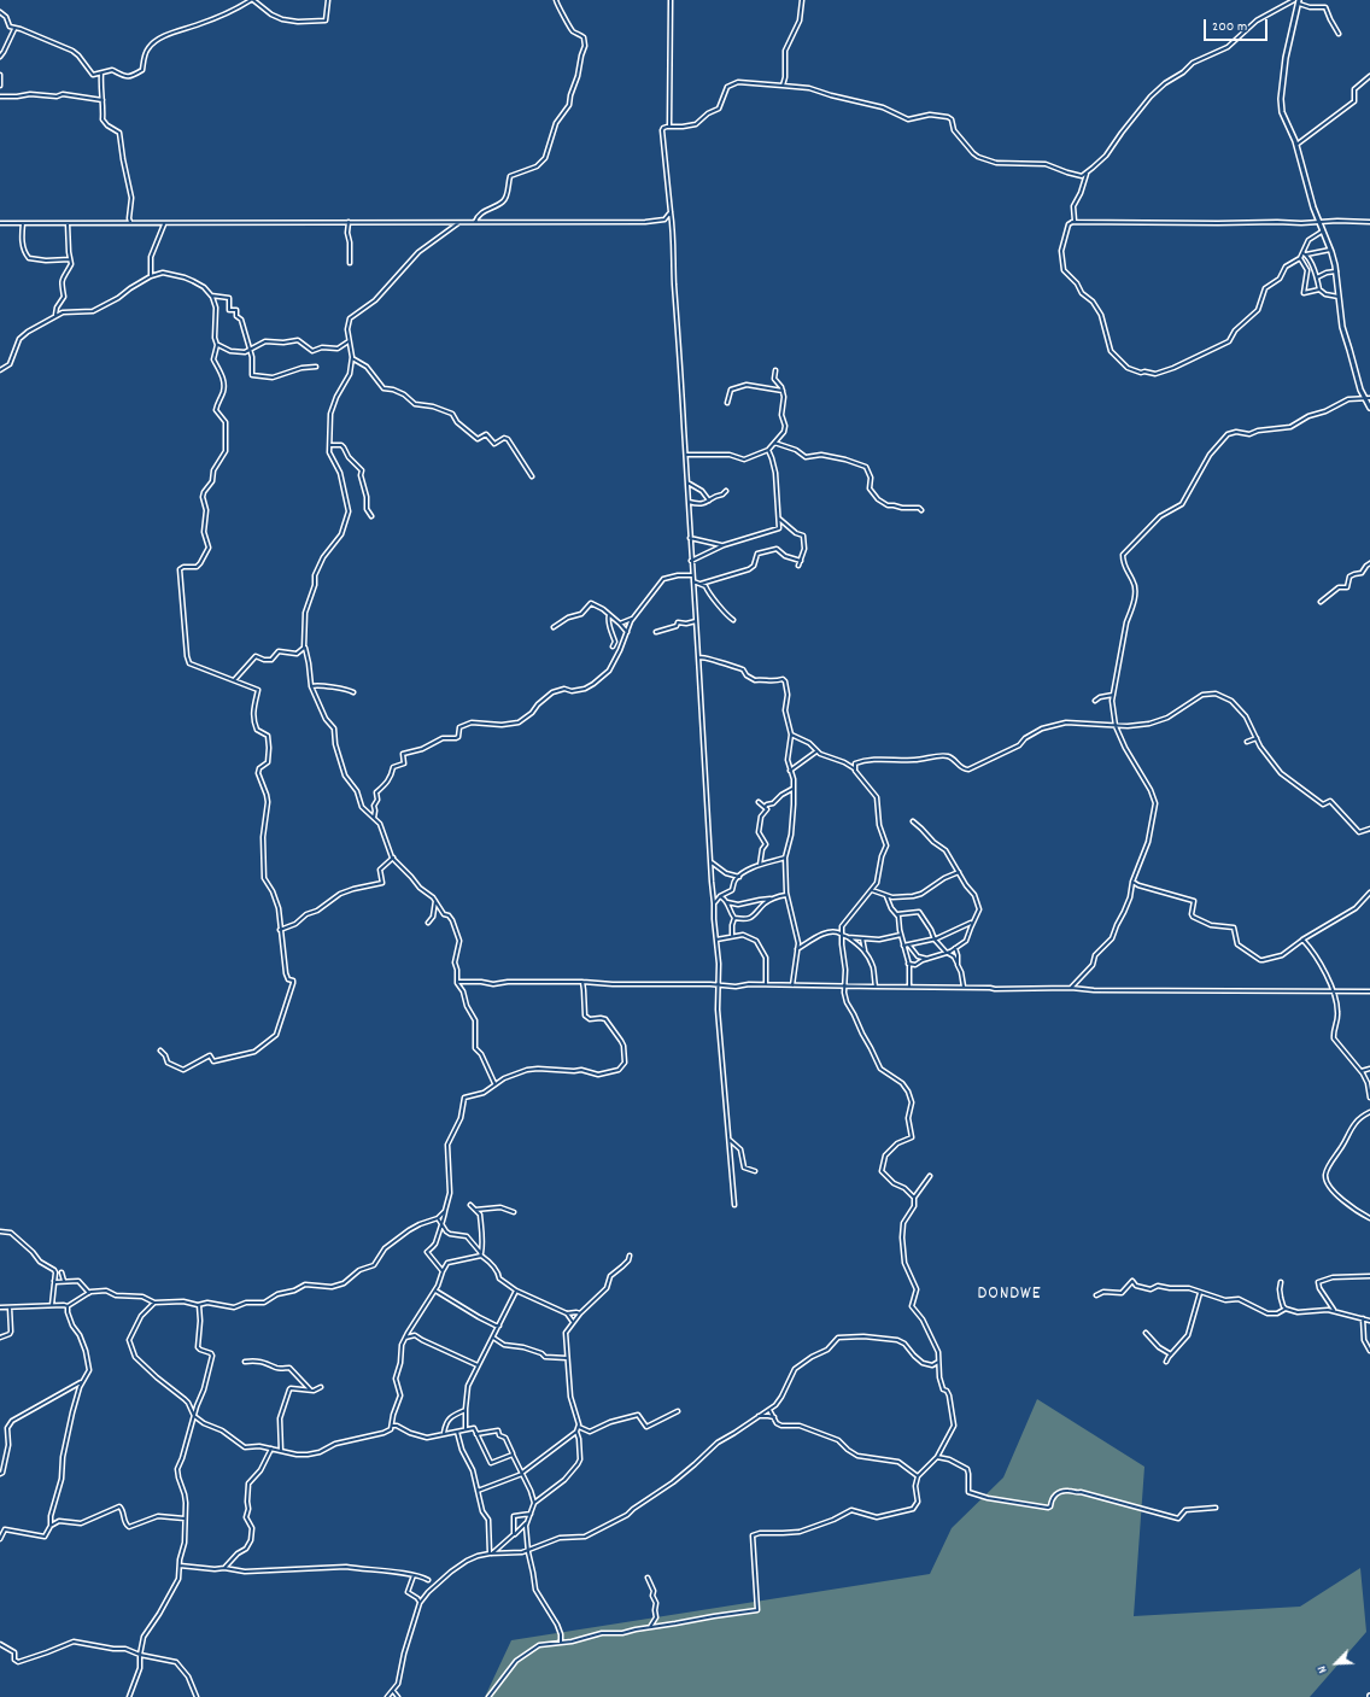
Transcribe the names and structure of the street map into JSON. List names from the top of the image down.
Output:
{
  "districts": ["DONDWE"],
  "scale_bar": "200 m",
  "north": "bottom left"
}
